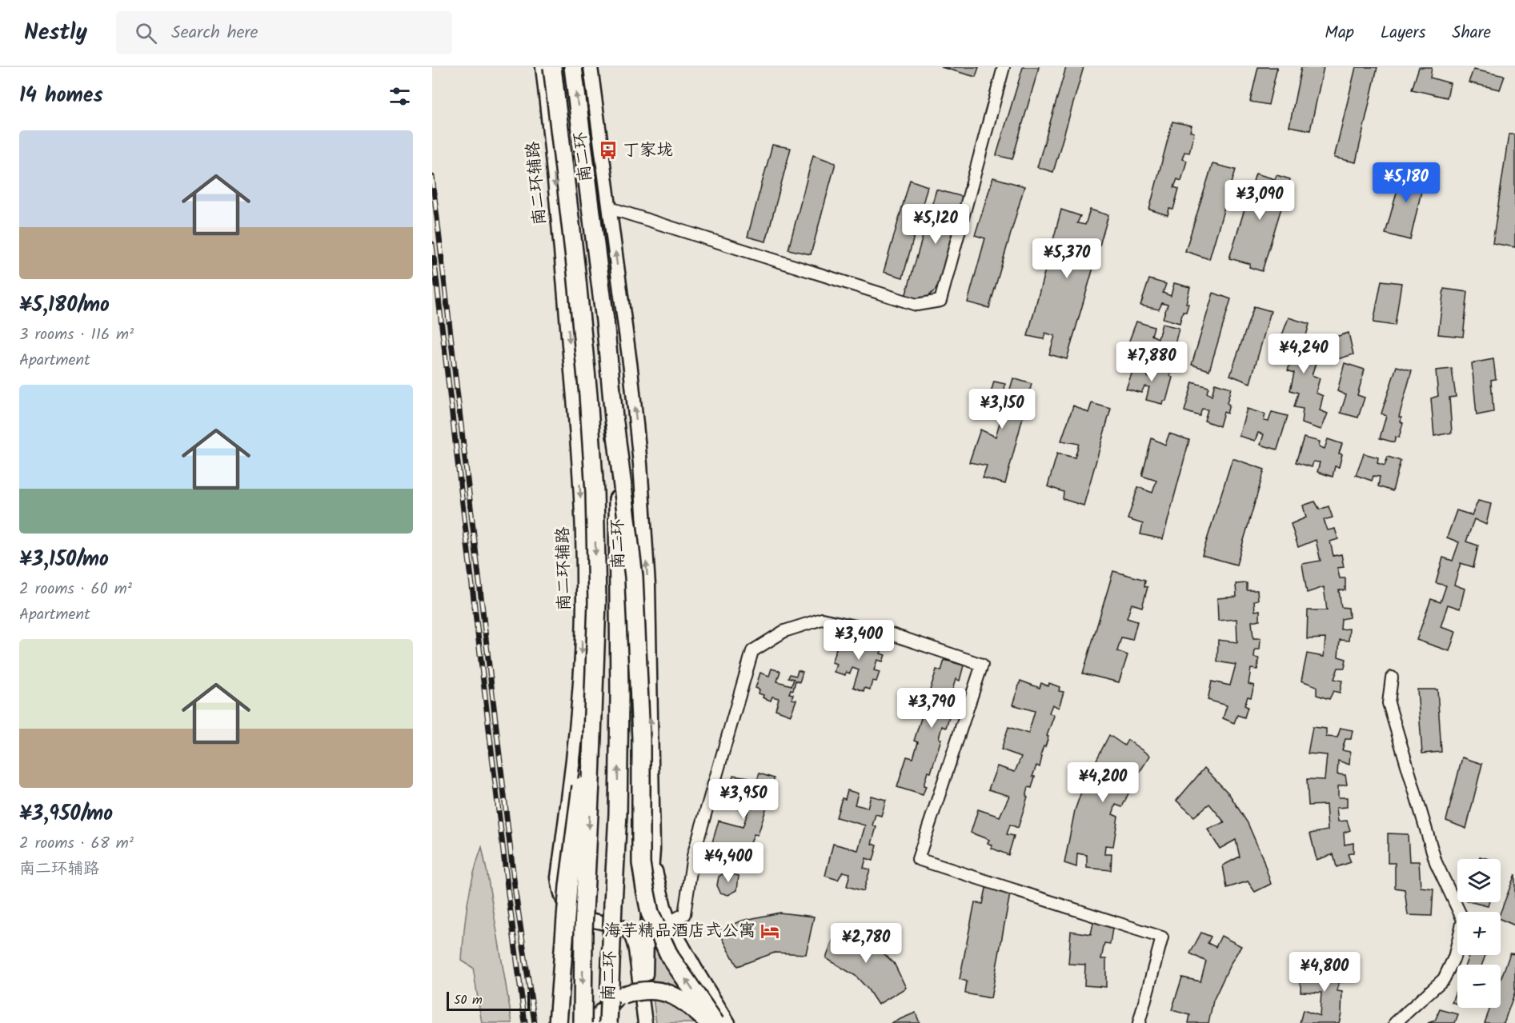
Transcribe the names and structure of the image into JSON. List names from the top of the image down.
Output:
{
  "streets": {
    "highway": ["南二环"],
    "street": ["南二环辅路"]
  },
  "places": {
    "bus stop": ["丁家垅"],
    "hotel": ["海芋精品酒店式公寓"]
  },
  "scale_bar": "50 m",
  "page": {
    "header": "Nestly",
    "search": "Search here",
    "nav": ["Map", "Layers", "Share"],
    "heading": "14 homes",
    "list": [
      {
        "name": "¥5,180/mo",
        "note": "3 rooms · 116 m² · Apartment"
      },
      {
        "name": "¥3,150/mo",
        "note": "2 rooms · 60 m² · Apartment"
      },
      {
        "name": "¥3,950/mo",
        "note": "2 rooms · 68 m² · 南二环辅路"
      }
    ],
    "price": [
      "¥5,180",
      "¥3,090",
      "¥5,120",
      "¥5,370",
      "¥4,240",
      "¥7,880",
      "¥3,150",
      "¥3,400",
      "¥3,790",
      "¥4,200",
      "¥3,950",
      "¥4,400",
      "¥2,780",
      "¥4,800"
    ],
    "map_buttons": ["+", "−"],
    "scale": "50 m"
  }
}
